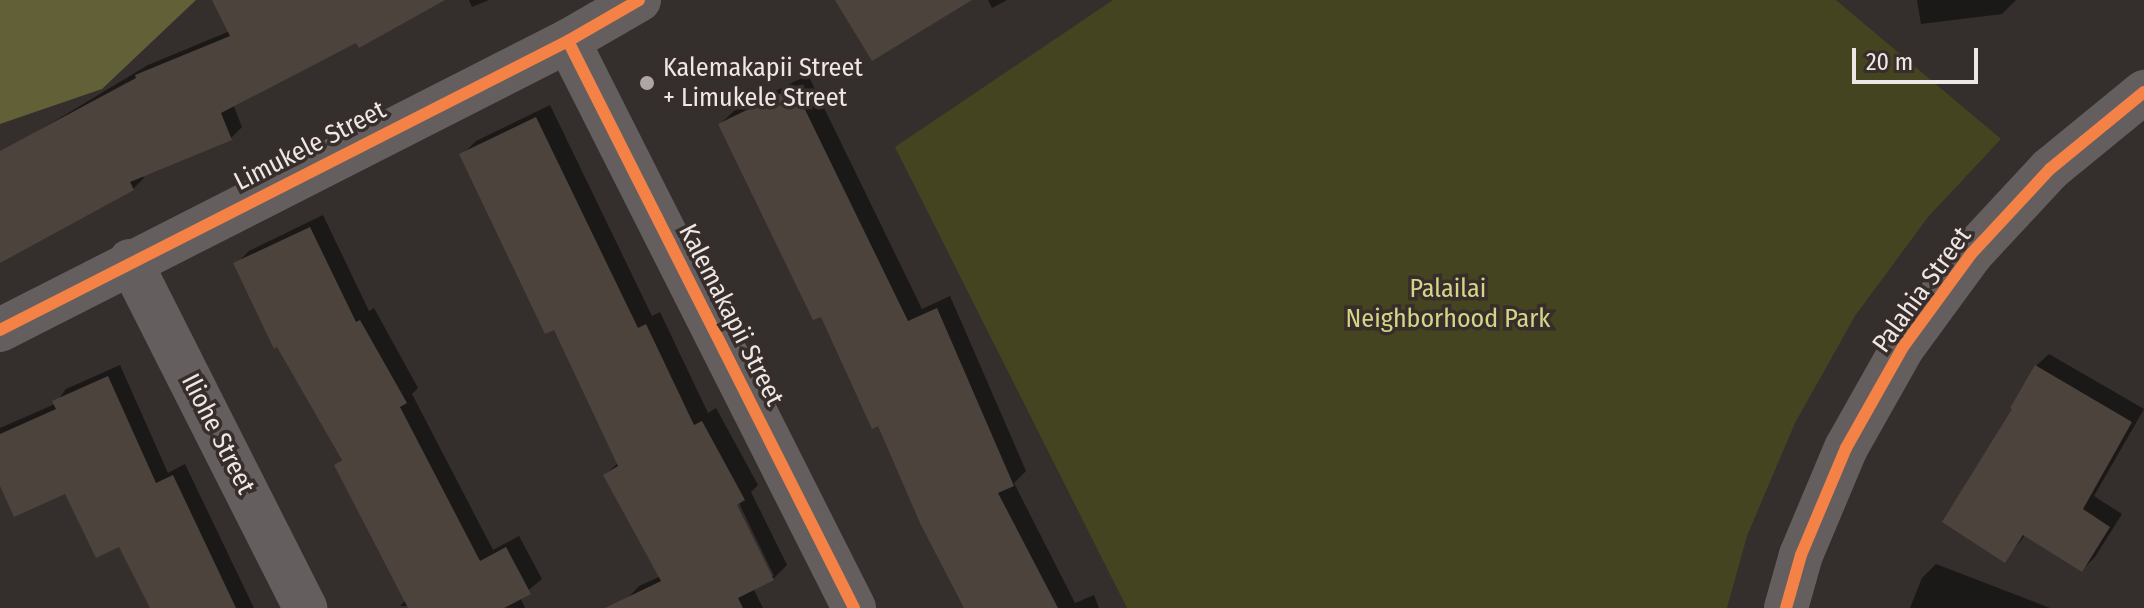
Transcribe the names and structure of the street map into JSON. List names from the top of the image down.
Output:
{
  "streets": {
    "street": [
      "Limukele Street",
      "Palahia Street",
      "Kalemakapii Street",
      "Iliohe Street"
    ]
  },
  "crossings": [
    ["Limukele Street", "Kalemakapii Street"],
    ["Limukele Street", "Iliohe Street"]
  ],
  "parks": ["Palailai Neighborhood Park"],
  "places": ["Kalemakapii Street + Limukele Street"],
  "scale_bar": "20 m"
}
